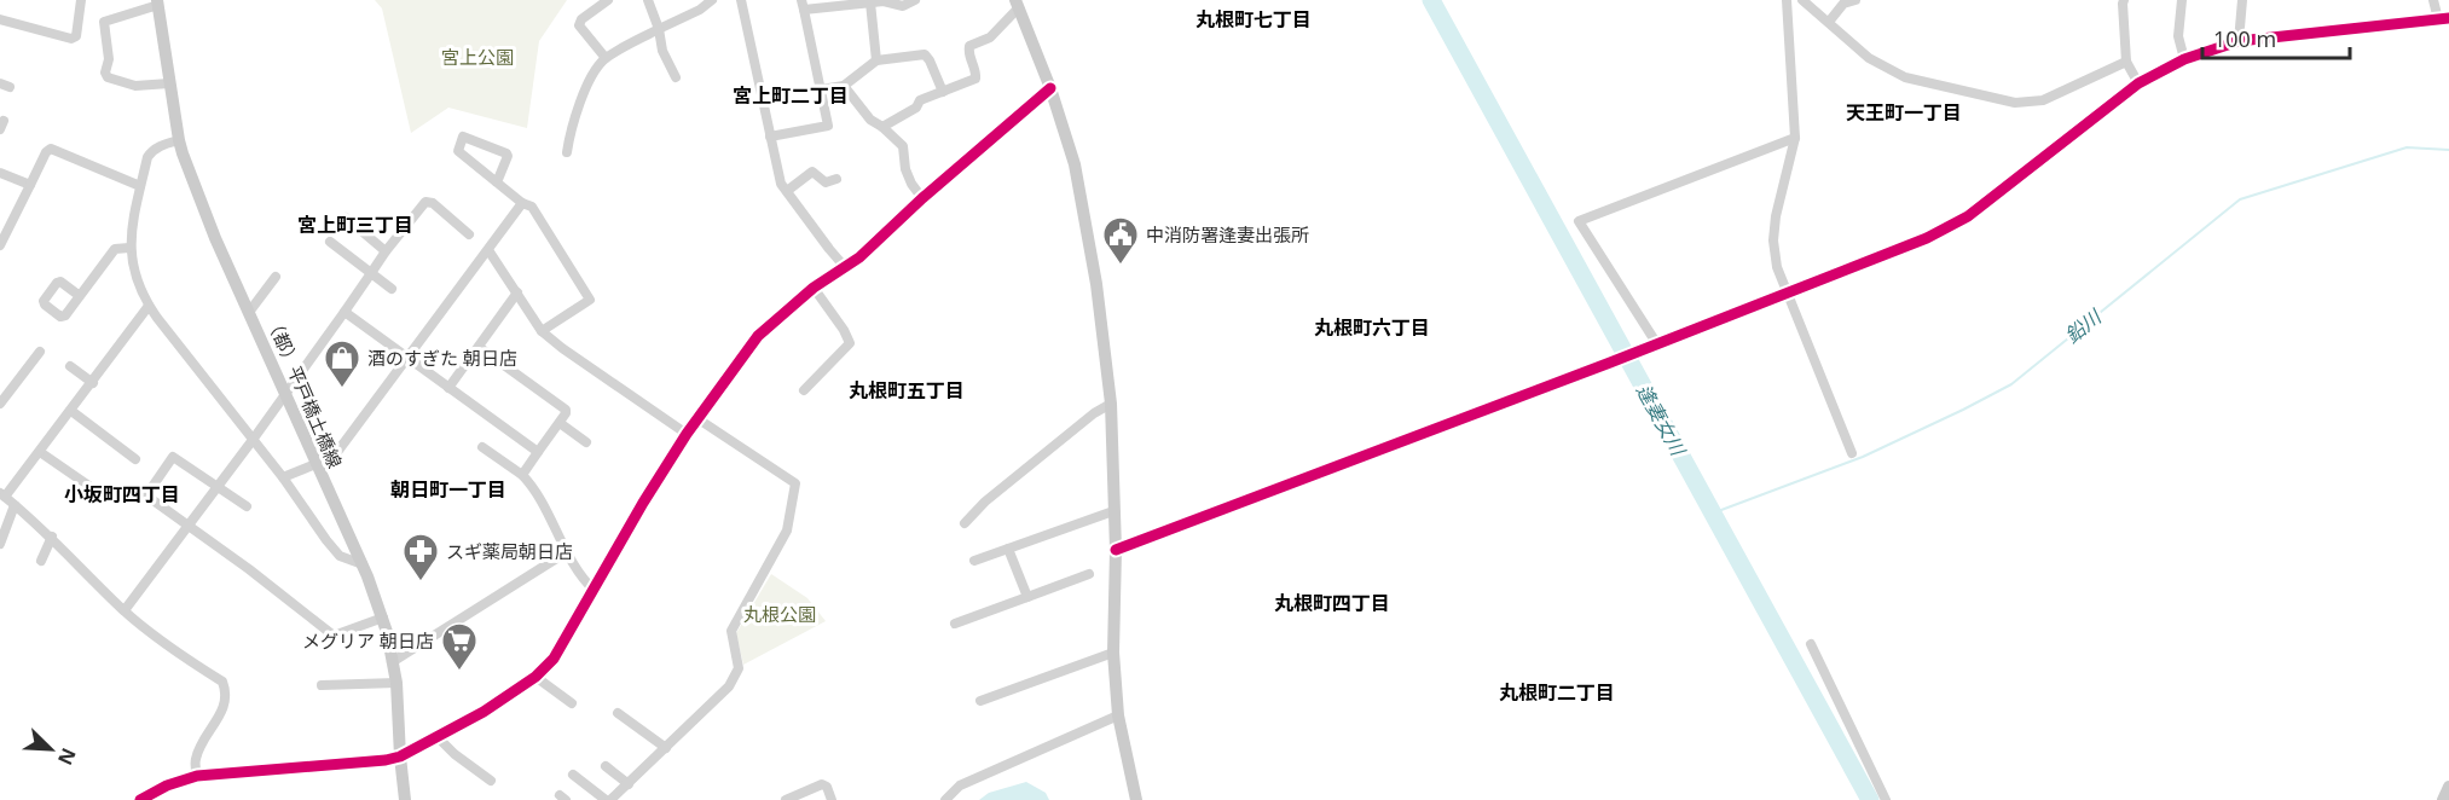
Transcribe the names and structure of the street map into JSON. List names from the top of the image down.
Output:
{
  "streets": {
    "street": ["（都）平戸橋土橋線"]
  },
  "districts": [
    "丸根町七丁目",
    "宮上町二丁目",
    "天王町一丁目",
    "宮上町三丁目",
    "丸根町六丁目",
    "丸根町五丁目",
    "朝日町一丁目",
    "小坂町四丁目",
    "丸根町四丁目",
    "丸根町二丁目"
  ],
  "water": ["鉛川", "逢妻女川"],
  "parks": ["宮上公園", "丸根公園"],
  "places": {
    "public building": ["中消防署逢妻出張所"],
    "shop": ["酒のすぎた 朝日店"],
    "pharmacy": ["スギ薬局朝日店"],
    "supermarket": ["メグリア 朝日店"]
  },
  "scale_bar": "100 m",
  "north": "bottom right"
}
